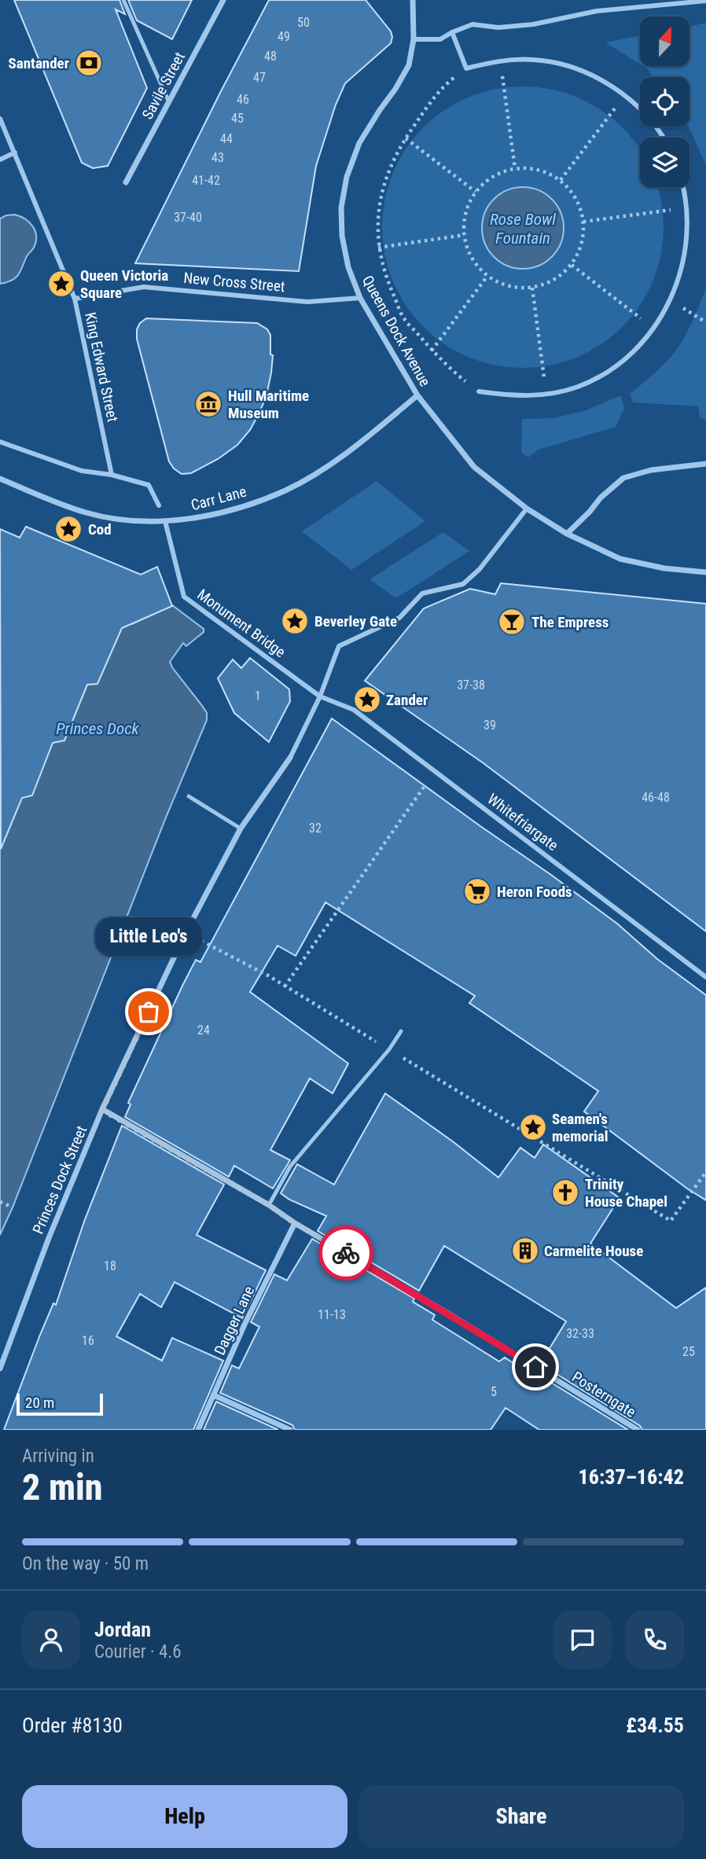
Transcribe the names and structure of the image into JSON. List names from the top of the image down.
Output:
{
  "streets": {
    "street": [
      "Savile Street",
      "New Cross Street",
      "Queens Dock Avenue",
      "King Edward Street",
      "Carr Lane",
      "Monument Bridge",
      "Whitefriargate",
      "Princes Dock Street",
      "Dagger Lane",
      "Posterngate"
    ]
  },
  "crossings": [
    ["New Cross Street", "Queens Dock Avenue"],
    ["New Cross Street", "King Edward Street"],
    ["Queens Dock Avenue", "Carr Lane"],
    ["Queens Dock Avenue", "Princes Dock Street"],
    ["Carr Lane", "Monument Bridge"],
    ["Monument Bridge", "Whitefriargate"],
    ["Monument Bridge", "Princes Dock Street"],
    ["Whitefriargate", "Princes Dock Street"],
    ["Princes Dock Street", "Posterngate"],
    ["Dagger Lane", "Posterngate"]
  ],
  "water": ["Rose Bowl Fountain", "Princes Dock"],
  "places": {
    "bank": ["Santander"],
    "place": [
      "Queen Victoria Square",
      "Cod",
      "Beverley Gate",
      "Zander",
      "Seamen's memorial"
    ],
    "museum": ["Hull Maritime Museum"],
    "bar": ["The Empress"],
    "supermarket": ["Heron Foods"],
    "other": ["Little Leo's"],
    "church": ["Trinity House Chapel"],
    "building": ["Carmelite House"]
  },
  "house_numbers": [
    "50",
    "49",
    "48",
    "47",
    "46",
    "45",
    "44",
    "43",
    "41-42",
    "37-40",
    "37-38",
    "1",
    "39",
    "46-48",
    "32",
    "24",
    "18",
    "11-13",
    "32-33",
    "16",
    "25",
    "5"
  ],
  "scale_bar": "20 m",
  "north": "top",
  "page": {
    "bubble": "Little Leo's",
    "scale": "20 m",
    "heading": ["2 min", "Arriving in", "16:37–16:42"],
    "panel": [
      "Jordan",
      "Courier · 4.6",
      "Order #8130",
      "£34.55"
    ],
    "bar": "On the way · 50 m",
    "buttons": ["Help", "Share"]
  }
}
